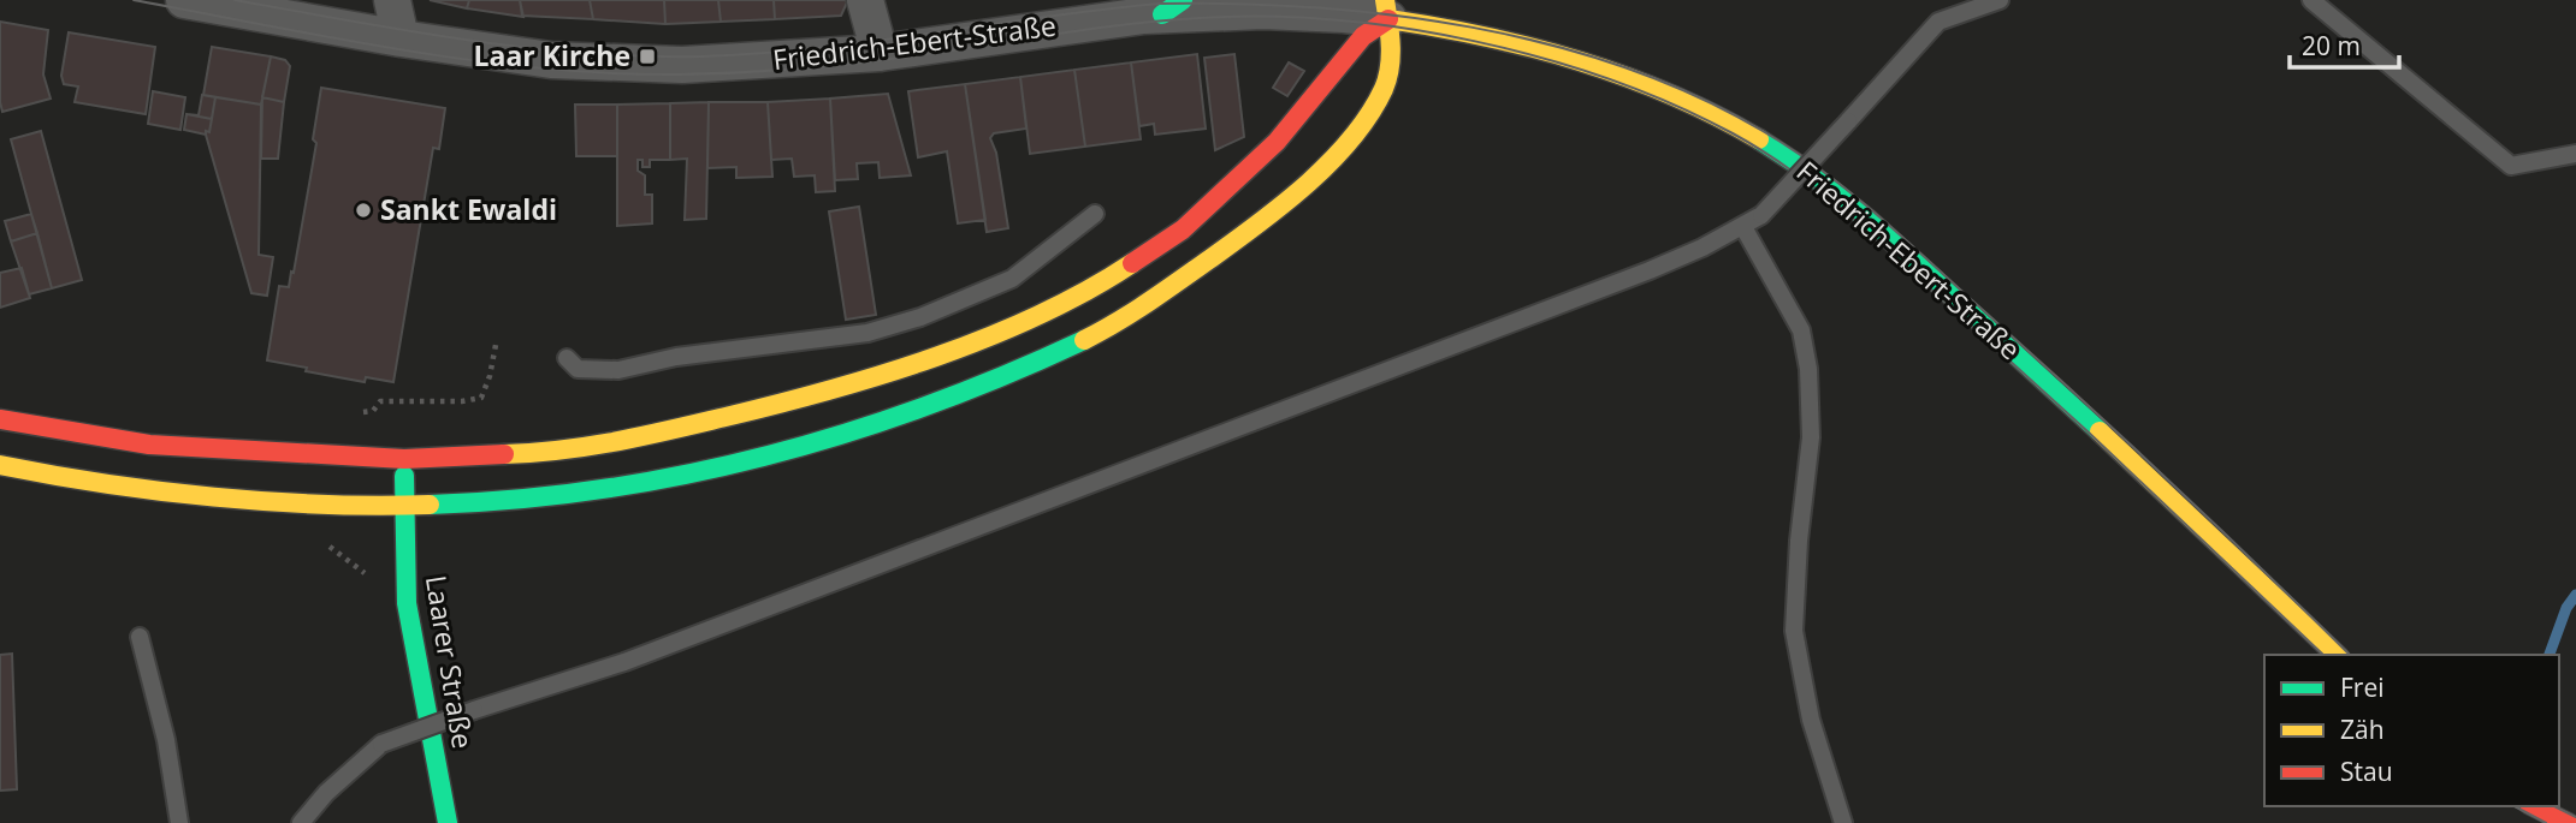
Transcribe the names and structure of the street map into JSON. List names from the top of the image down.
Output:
{
  "streets": {
    "main road": ["Friedrich-Ebert-Straße", "Laarer Straße"]
  },
  "places": {
    "transit": ["Laar Kirche"],
    "other": ["Sankt Ewaldi"]
  },
  "legend": ["Frei", "Zäh", "Stau"],
  "scale_bar": "20 m"
}
